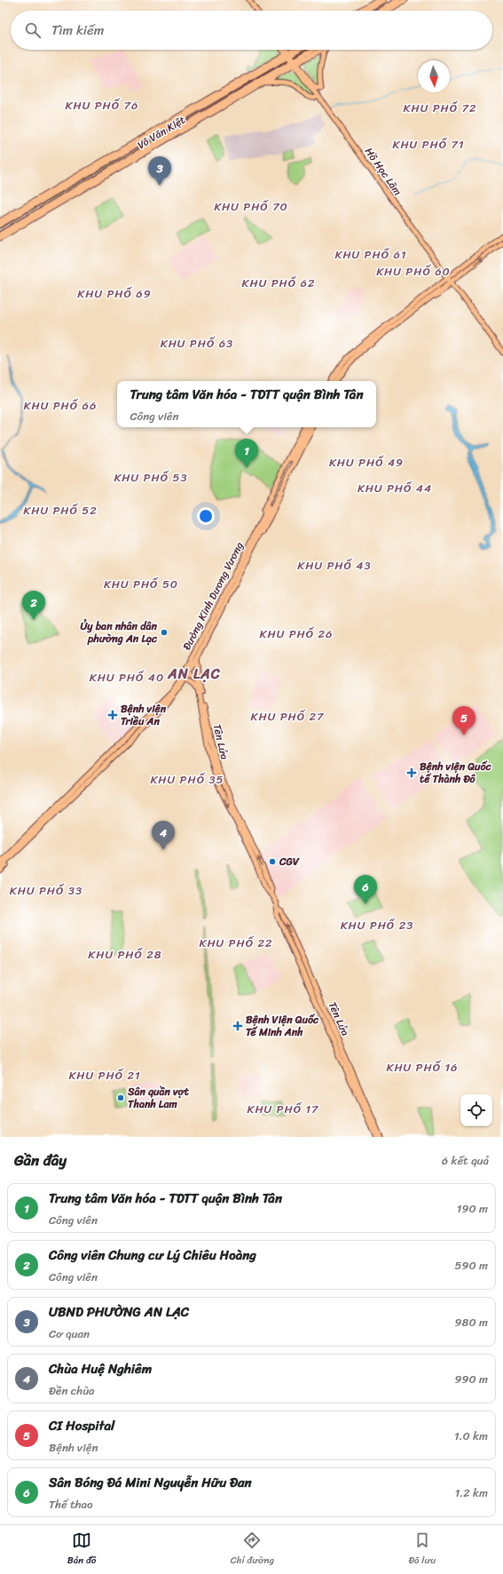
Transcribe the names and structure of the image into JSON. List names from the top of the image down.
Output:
{
  "streets": {
    "highway": ["Võ Văn Kiệt"],
    "main road": ["Hồ Học Lãm", "Đường Kinh Dương Vương", "Tên Lửa"]
  },
  "crossings": [
    ["Võ Văn Kiệt", "Hồ Học Lãm"],
    ["Đường Kinh Dương Vương", "Tên Lửa"]
  ],
  "districts": [
    "KHU PHỐ 76",
    "KHU PHỐ 72",
    "KHU PHỐ 71",
    "KHU PHỐ 70",
    "KHU PHỐ 61",
    "KHU PHỐ 60",
    "KHU PHỐ 62",
    "KHU PHỐ 69",
    "KHU PHỐ 63",
    "KHU PHỐ 66",
    "KHU PHỐ 49",
    "KHU PHỐ 53",
    "KHU PHỐ 44",
    "KHU PHỐ 52",
    "KHU PHỐ 43",
    "KHU PHỐ 50",
    "KHU PHỐ 26",
    "AN LẠC",
    "KHU PHỐ 40",
    "KHU PHỐ 27",
    "KHU PHỐ 35",
    "KHU PHỐ 33",
    "KHU PHỐ 23",
    "KHU PHỐ 22",
    "KHU PHỐ 28",
    "KHU PHỐ 16",
    "KHU PHỐ 21",
    "KHU PHỐ 17"
  ],
  "places": {
    "other": ["Ủy ban nhân dân phường An Lạc", "CGV", "Sân quần vợt Thanh Lam"],
    "health": ["Bệnh viện Triều An", "Bệnh viện Quốc tế Thành Đô", "Bệnh Viện Quốc Tế Minh Anh"]
  },
  "north": "bottom",
  "page": {
    "search": "Tìm kiếm",
    "pins": [
      "3",
      "1",
      "2",
      "5",
      "4",
      "6"
    ],
    "popup": ["Trung tâm Văn hóa - TDTT quận Bình Tân", "Công viên"],
    "heading": ["Gần đây", "6 kết quả"],
    "list": [
      {
        "mark": "1",
        "name": "Trung tâm Văn hóa - TDTT quận Bình Tân",
        "note": "Công viên",
        "value": "190 m"
      },
      {
        "mark": "2",
        "name": "Công viên Chung cư Lý Chiêu Hoàng",
        "note": "Công viên",
        "value": "590 m"
      },
      {
        "mark": "3",
        "name": "UBND PHƯỜNG AN LẠC",
        "note": "Cơ quan",
        "value": "980 m"
      },
      {
        "mark": "4",
        "name": "Chùa Huệ Nghiêm",
        "note": "Đền chùa",
        "value": "990 m"
      },
      {
        "mark": "5",
        "name": "CI Hospital",
        "note": "Bệnh viện",
        "value": "1.0 km"
      },
      {
        "mark": "6",
        "name": "Sân Bóng Đá Mini Nguyễn Hữu Đan",
        "note": "Thể thao",
        "value": "1.2 km"
      }
    ],
    "nav": ["Bản đồ", "Chỉ đường", "Đã lưu"]
  }
}
